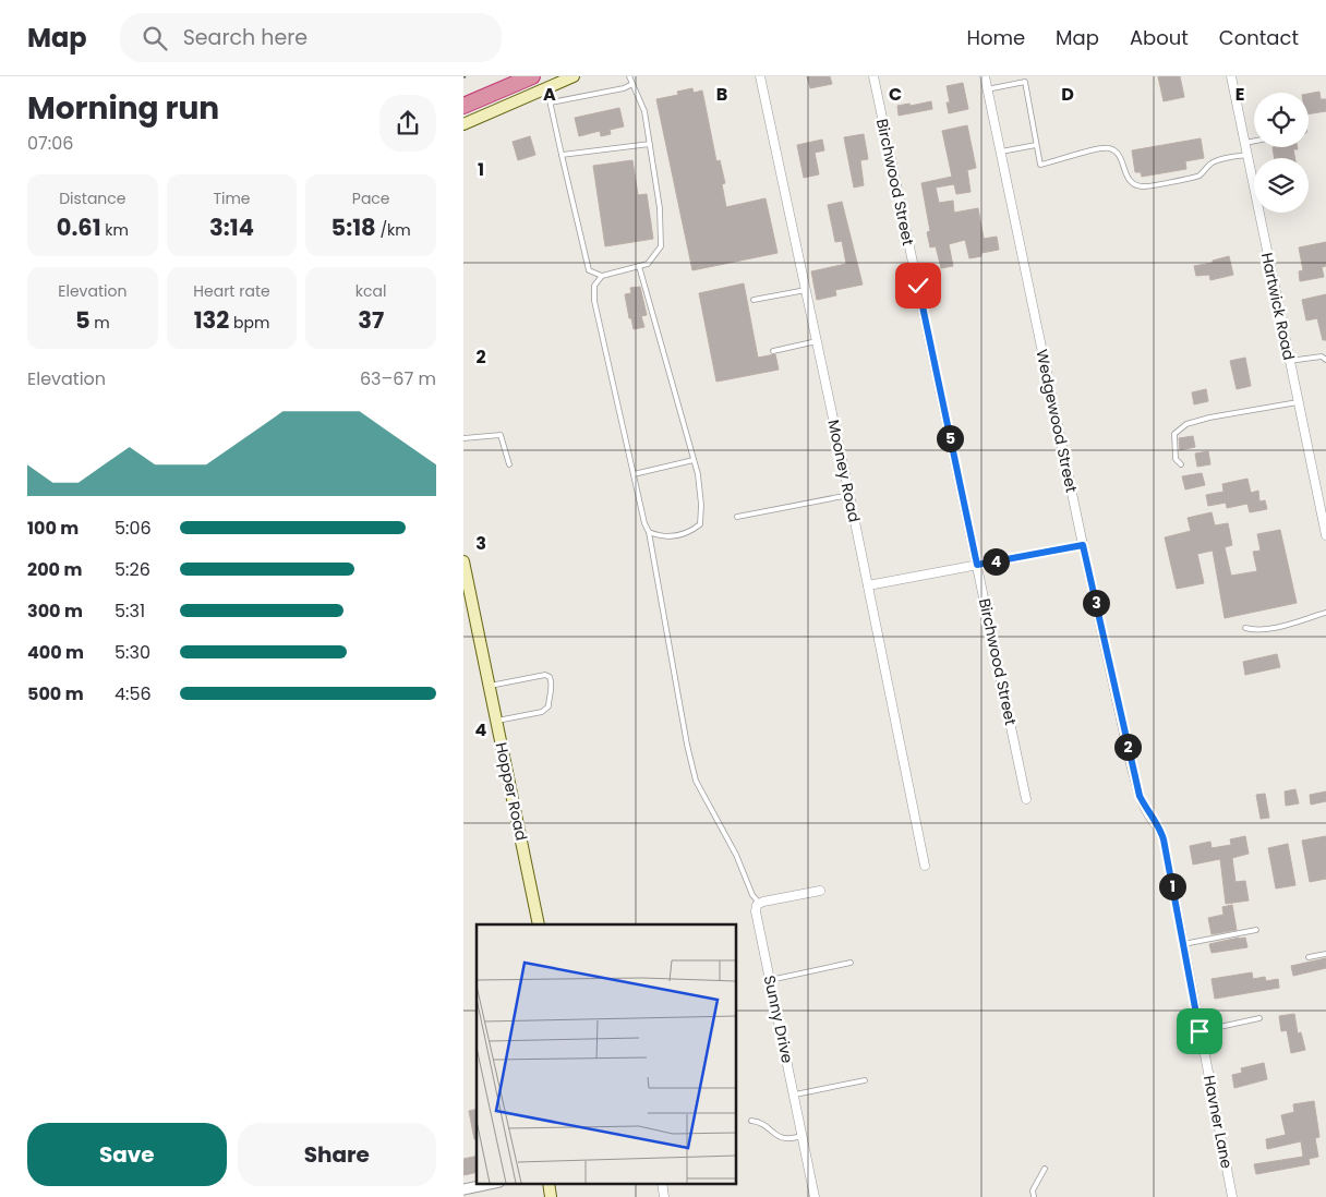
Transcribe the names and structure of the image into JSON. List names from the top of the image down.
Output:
{
  "streets": {
    "main road": ["Hopper Road"],
    "street": [
      "Birchwood Street",
      "Hartwick Road",
      "Wedgewood Street",
      "Mooney Road",
      "Sunny Drive",
      "Havner Lane"
    ]
  },
  "crossings": [
    ["Wedgewood Street", "Havner Lane"]
  ],
  "page": {
    "header": "Map",
    "search": "Search here",
    "nav": [
      "Home",
      "Map",
      "About",
      "Contact"
    ],
    "heading": ["Morning run", "07:06"],
    "stats": [
      ["Distance", "0.61 km"],
      ["Time", "3:14"],
      ["Pace", "5:18 /km"],
      ["Elevation", "5 m"],
      ["Heart rate", "132 bpm"],
      ["kcal", "37"]
    ],
    "chart": ["Elevation", "63–67 m"],
    "pins": [
      "5",
      "4",
      "3",
      "2",
      "1"
    ],
    "list": [
      {
        "name": "100 m",
        "note": "5:06"
      },
      {
        "name": "200 m",
        "note": "5:26"
      },
      {
        "name": "300 m",
        "note": "5:31"
      },
      {
        "name": "400 m",
        "note": "5:30"
      },
      {
        "name": "500 m",
        "note": "4:56"
      }
    ],
    "buttons": ["Save", "Share"]
  },
  "grid": {
    "columns": [
      "A",
      "B",
      "C",
      "D",
      "E"
    ],
    "rows": [
      "1",
      "2",
      "3",
      "4"
    ]
  }
}
